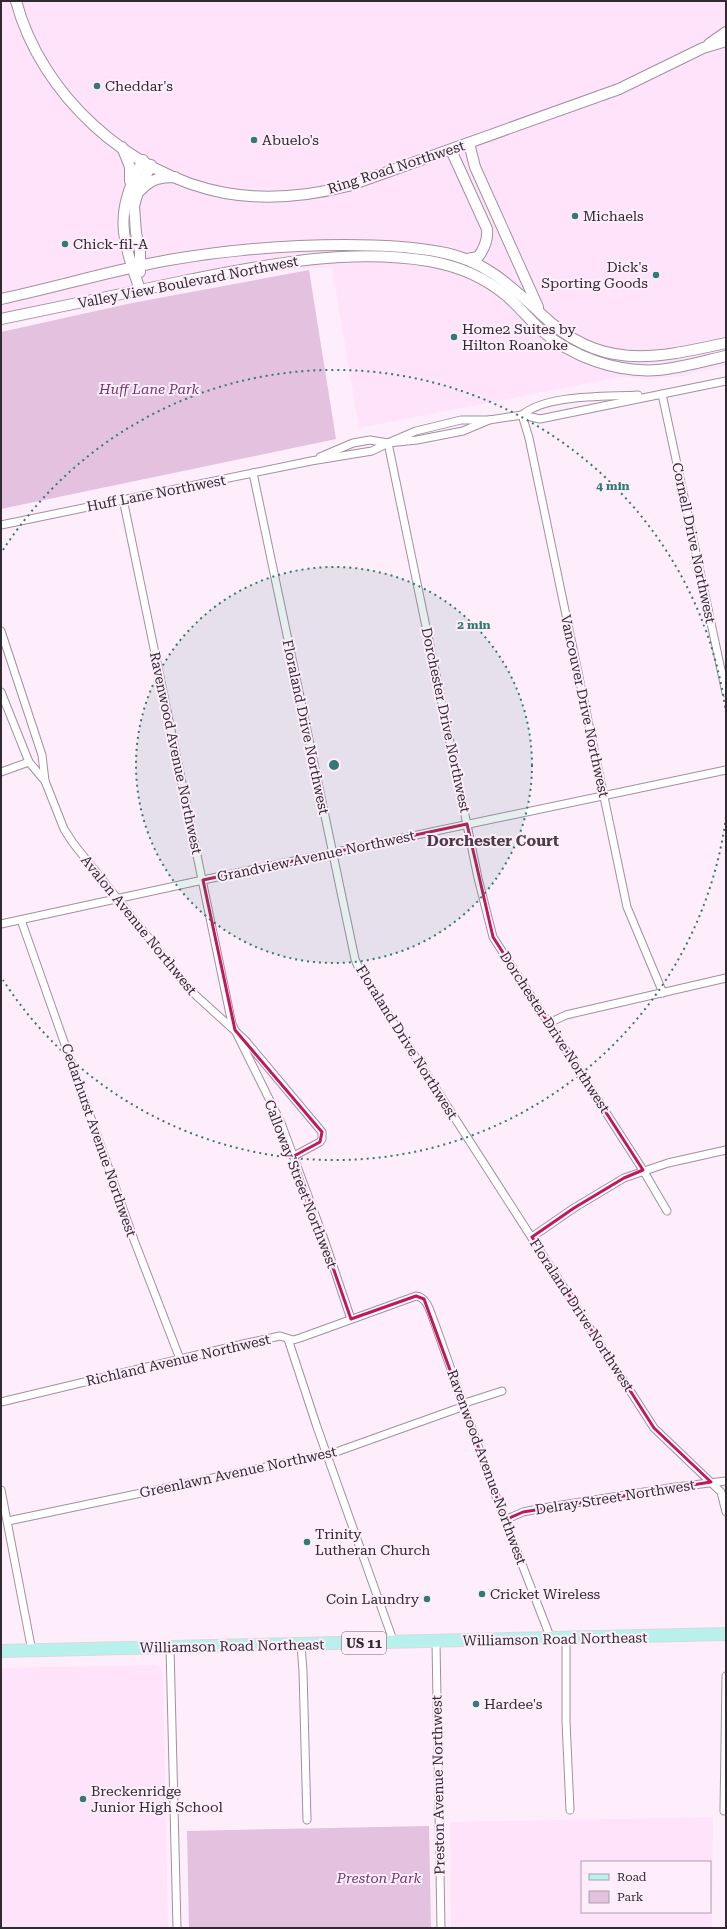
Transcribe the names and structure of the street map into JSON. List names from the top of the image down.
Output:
{
  "streets": {
    "main road": [
      "Ring Road Northwest",
      "Valley View Boulevard Northwest",
      "Williamson Road Northeast",
      "US 11"
    ],
    "street": [
      "Huff Lane Northwest",
      "Cornell Drive Northwest",
      "Vancouver Drive Northwest",
      "Dorchester Drive Northwest",
      "Floraland Drive Northwest",
      "Ravenwood Avenue Northwest",
      "Grandview Avenue Northwest",
      "Avalon Avenue Northwest",
      "Cedarhurst Avenue Northwest",
      "Calloway Street Northwest",
      "Richland Avenue Northwest",
      "Greenlawn Avenue Northwest",
      "Delray Street Northwest",
      "Preston Avenue Northwest"
    ]
  },
  "crossings": [
    ["Huff Lane Northwest", "Cornell Drive Northwest"],
    ["Huff Lane Northwest", "Vancouver Drive Northwest"],
    ["Huff Lane Northwest", "Dorchester Drive Northwest"],
    ["Huff Lane Northwest", "Floraland Drive Northwest"],
    ["Huff Lane Northwest", "Ravenwood Avenue Northwest"],
    ["Vancouver Drive Northwest", "Grandview Avenue Northwest"],
    ["Dorchester Drive Northwest", "Grandview Avenue Northwest"],
    ["Floraland Drive Northwest", "Grandview Avenue Northwest"],
    ["Floraland Drive Northwest", "Delray Street Northwest"],
    ["Ravenwood Avenue Northwest", "Grandview Avenue Northwest"],
    ["Ravenwood Avenue Northwest", "Avalon Avenue Northwest"],
    ["Ravenwood Avenue Northwest", "Calloway Street Northwest"],
    ["Ravenwood Avenue Northwest", "Richland Avenue Northwest"],
    ["Ravenwood Avenue Northwest", "Greenlawn Avenue Northwest"],
    ["Ravenwood Avenue Northwest", "Delray Street Northwest"],
    ["Ravenwood Avenue Northwest", "Williamson Road Northeast"],
    ["Grandview Avenue Northwest", "Avalon Avenue Northwest"],
    ["Grandview Avenue Northwest", "Cedarhurst Avenue Northwest"],
    ["Avalon Avenue Northwest", "Calloway Street Northwest"],
    ["Cedarhurst Avenue Northwest", "Richland Avenue Northwest"],
    ["Calloway Street Northwest", "Richland Avenue Northwest"],
    ["Williamson Road Northeast", "Preston Avenue Northwest"]
  ],
  "districts": ["Dorchester Court"],
  "parks": ["Huff Lane Park", "Preston Park"],
  "places": [
    "Cheddar's",
    "Abuelo's",
    "Michaels",
    "Chick-fil-A",
    "Dick's Sporting Goods",
    "Home2 Suites by Hilton Roanoke",
    "Trinity Lutheran Church",
    "Cricket Wireless",
    "Coin Laundry",
    "Hardee's",
    "Breckenridge Junior High School"
  ],
  "legend": ["Road", "Park"],
  "rings": ["4 min", "2 min"]
}
